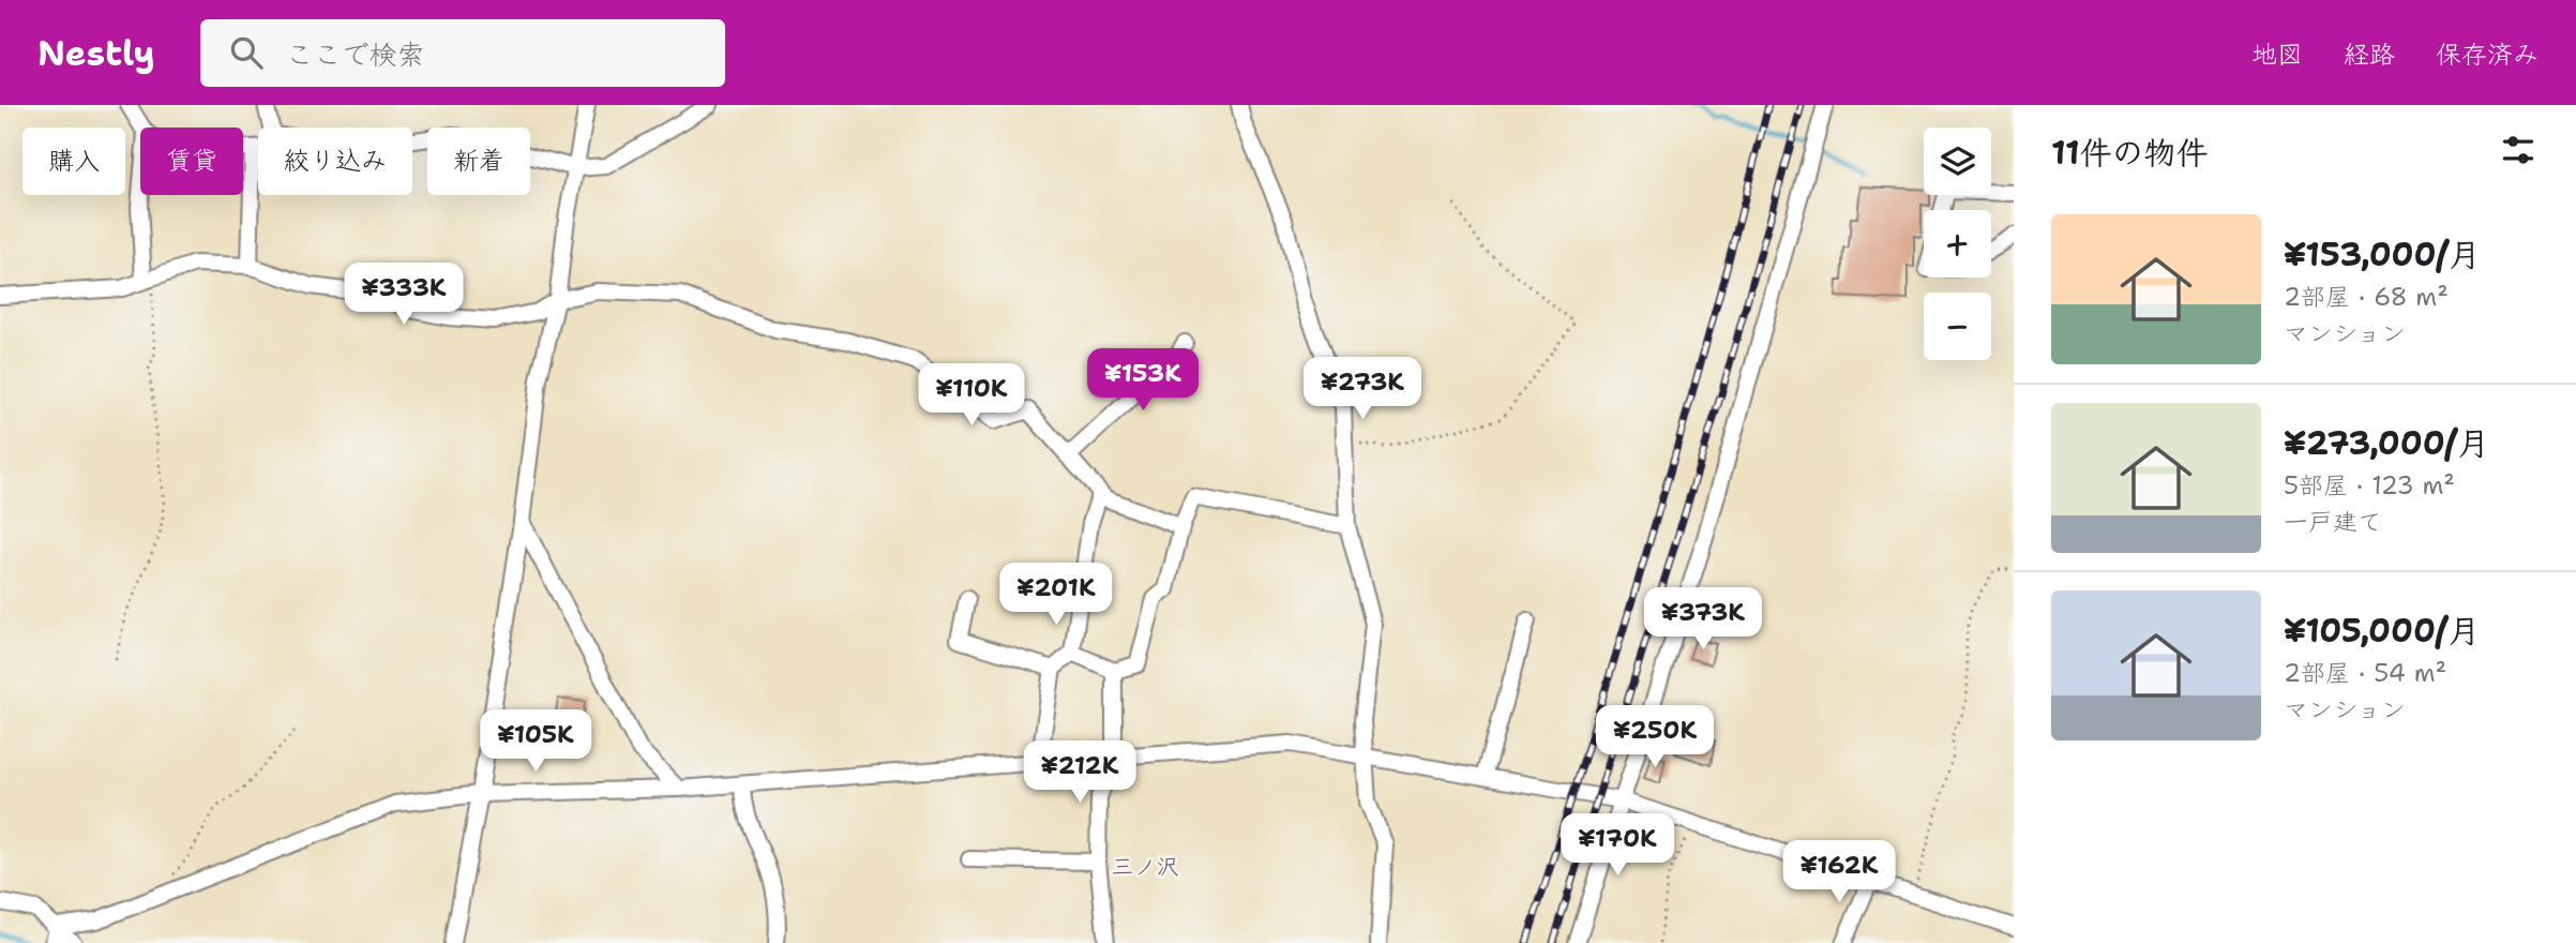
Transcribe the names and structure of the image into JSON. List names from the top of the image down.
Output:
{
  "districts": ["三ノ沢"],
  "page": {
    "header": "Nestly",
    "search": "ここで検索",
    "nav": ["地図", "経路", "保存済み"],
    "heading": "11件の物件",
    "map_buttons": ["+", "−"],
    "chip": [
      "購入",
      "賃貸",
      "絞り込み",
      "新着"
    ],
    "list": [
      {
        "name": "¥153,000/月",
        "note": "2部屋 · 68 m² · マンション"
      },
      {
        "name": "¥273,000/月",
        "note": "5部屋 · 123 m² · 一戸建て"
      },
      {
        "name": "¥105,000/月",
        "note": "2部屋 · 54 m² · マンション"
      }
    ],
    "price": [
      "¥333K",
      "¥153K",
      "¥273K",
      "¥110K",
      "¥201K",
      "¥373K",
      "¥250K",
      "¥105K",
      "¥212K",
      "¥170K",
      "¥162K"
    ]
  }
}
